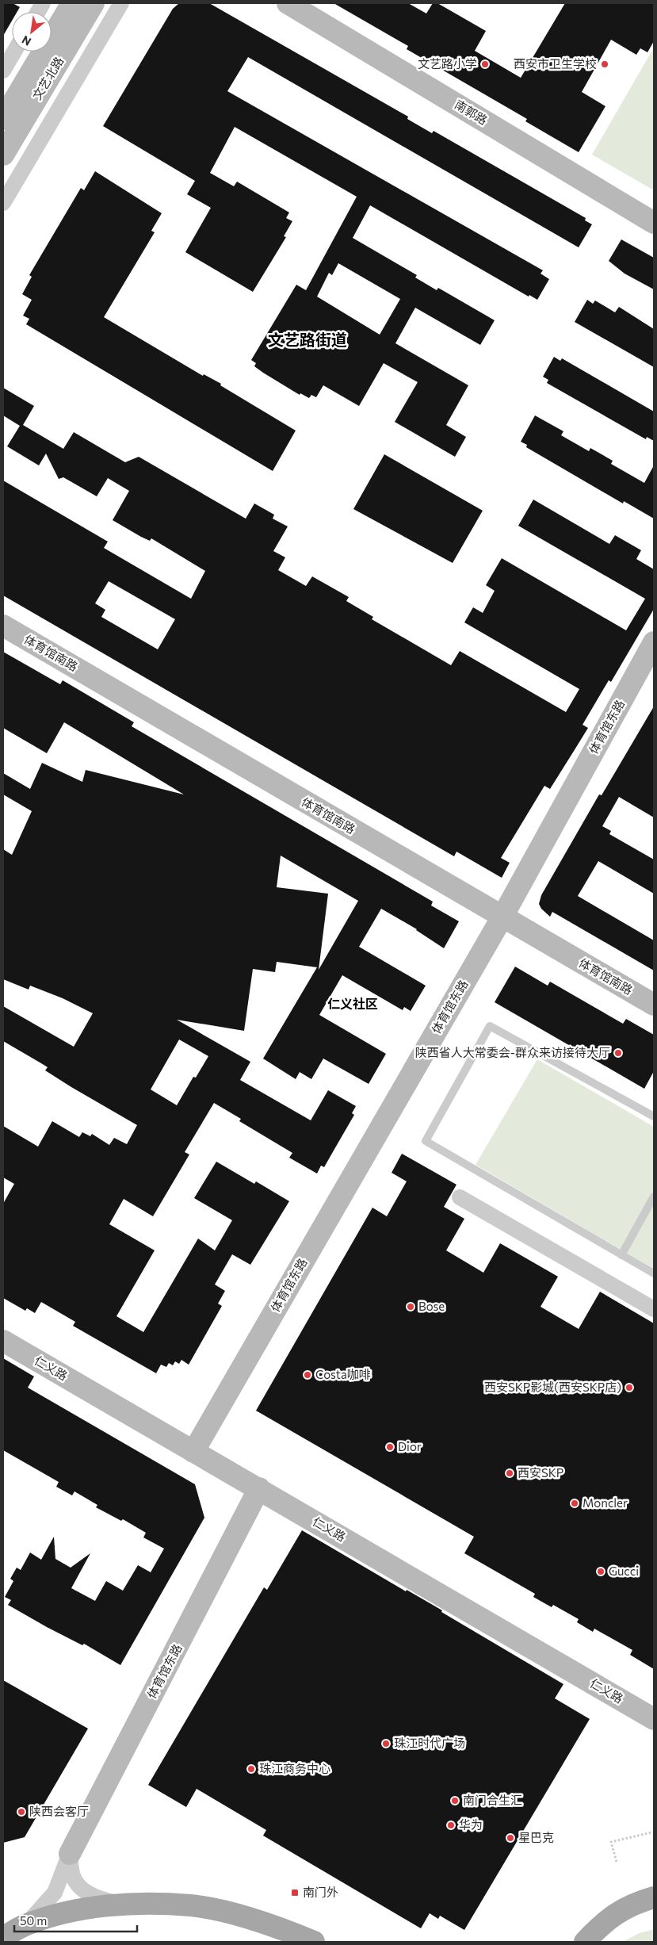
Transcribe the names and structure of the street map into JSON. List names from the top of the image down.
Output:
{
  "streets": {
    "street": [
      "文艺北路",
      "南郭路",
      "体育馆南路",
      "体育馆东路",
      "仁义路"
    ]
  },
  "crossings": [
    ["体育馆南路", "体育馆东路"],
    ["体育馆东路", "仁义路"]
  ],
  "districts": ["文艺路街道", "仁义社区"],
  "places": {
    "other": [
      "文艺路小学",
      "西安市卫生学校",
      "陕西省人大常委会-群众来访接待大厅",
      "Bose",
      "Costa咖啡",
      "西安SKP影城(西安SKP店)",
      "Dior",
      "西安SKP",
      "Moncler",
      "Gucci",
      "珠江时代广场",
      "珠江商务中心",
      "南门合生汇",
      "陕西会客厅",
      "华为",
      "星巴克"
    ],
    "transit": ["南门外"]
  },
  "scale_bar": "50 m",
  "north": "bottom left"
}
